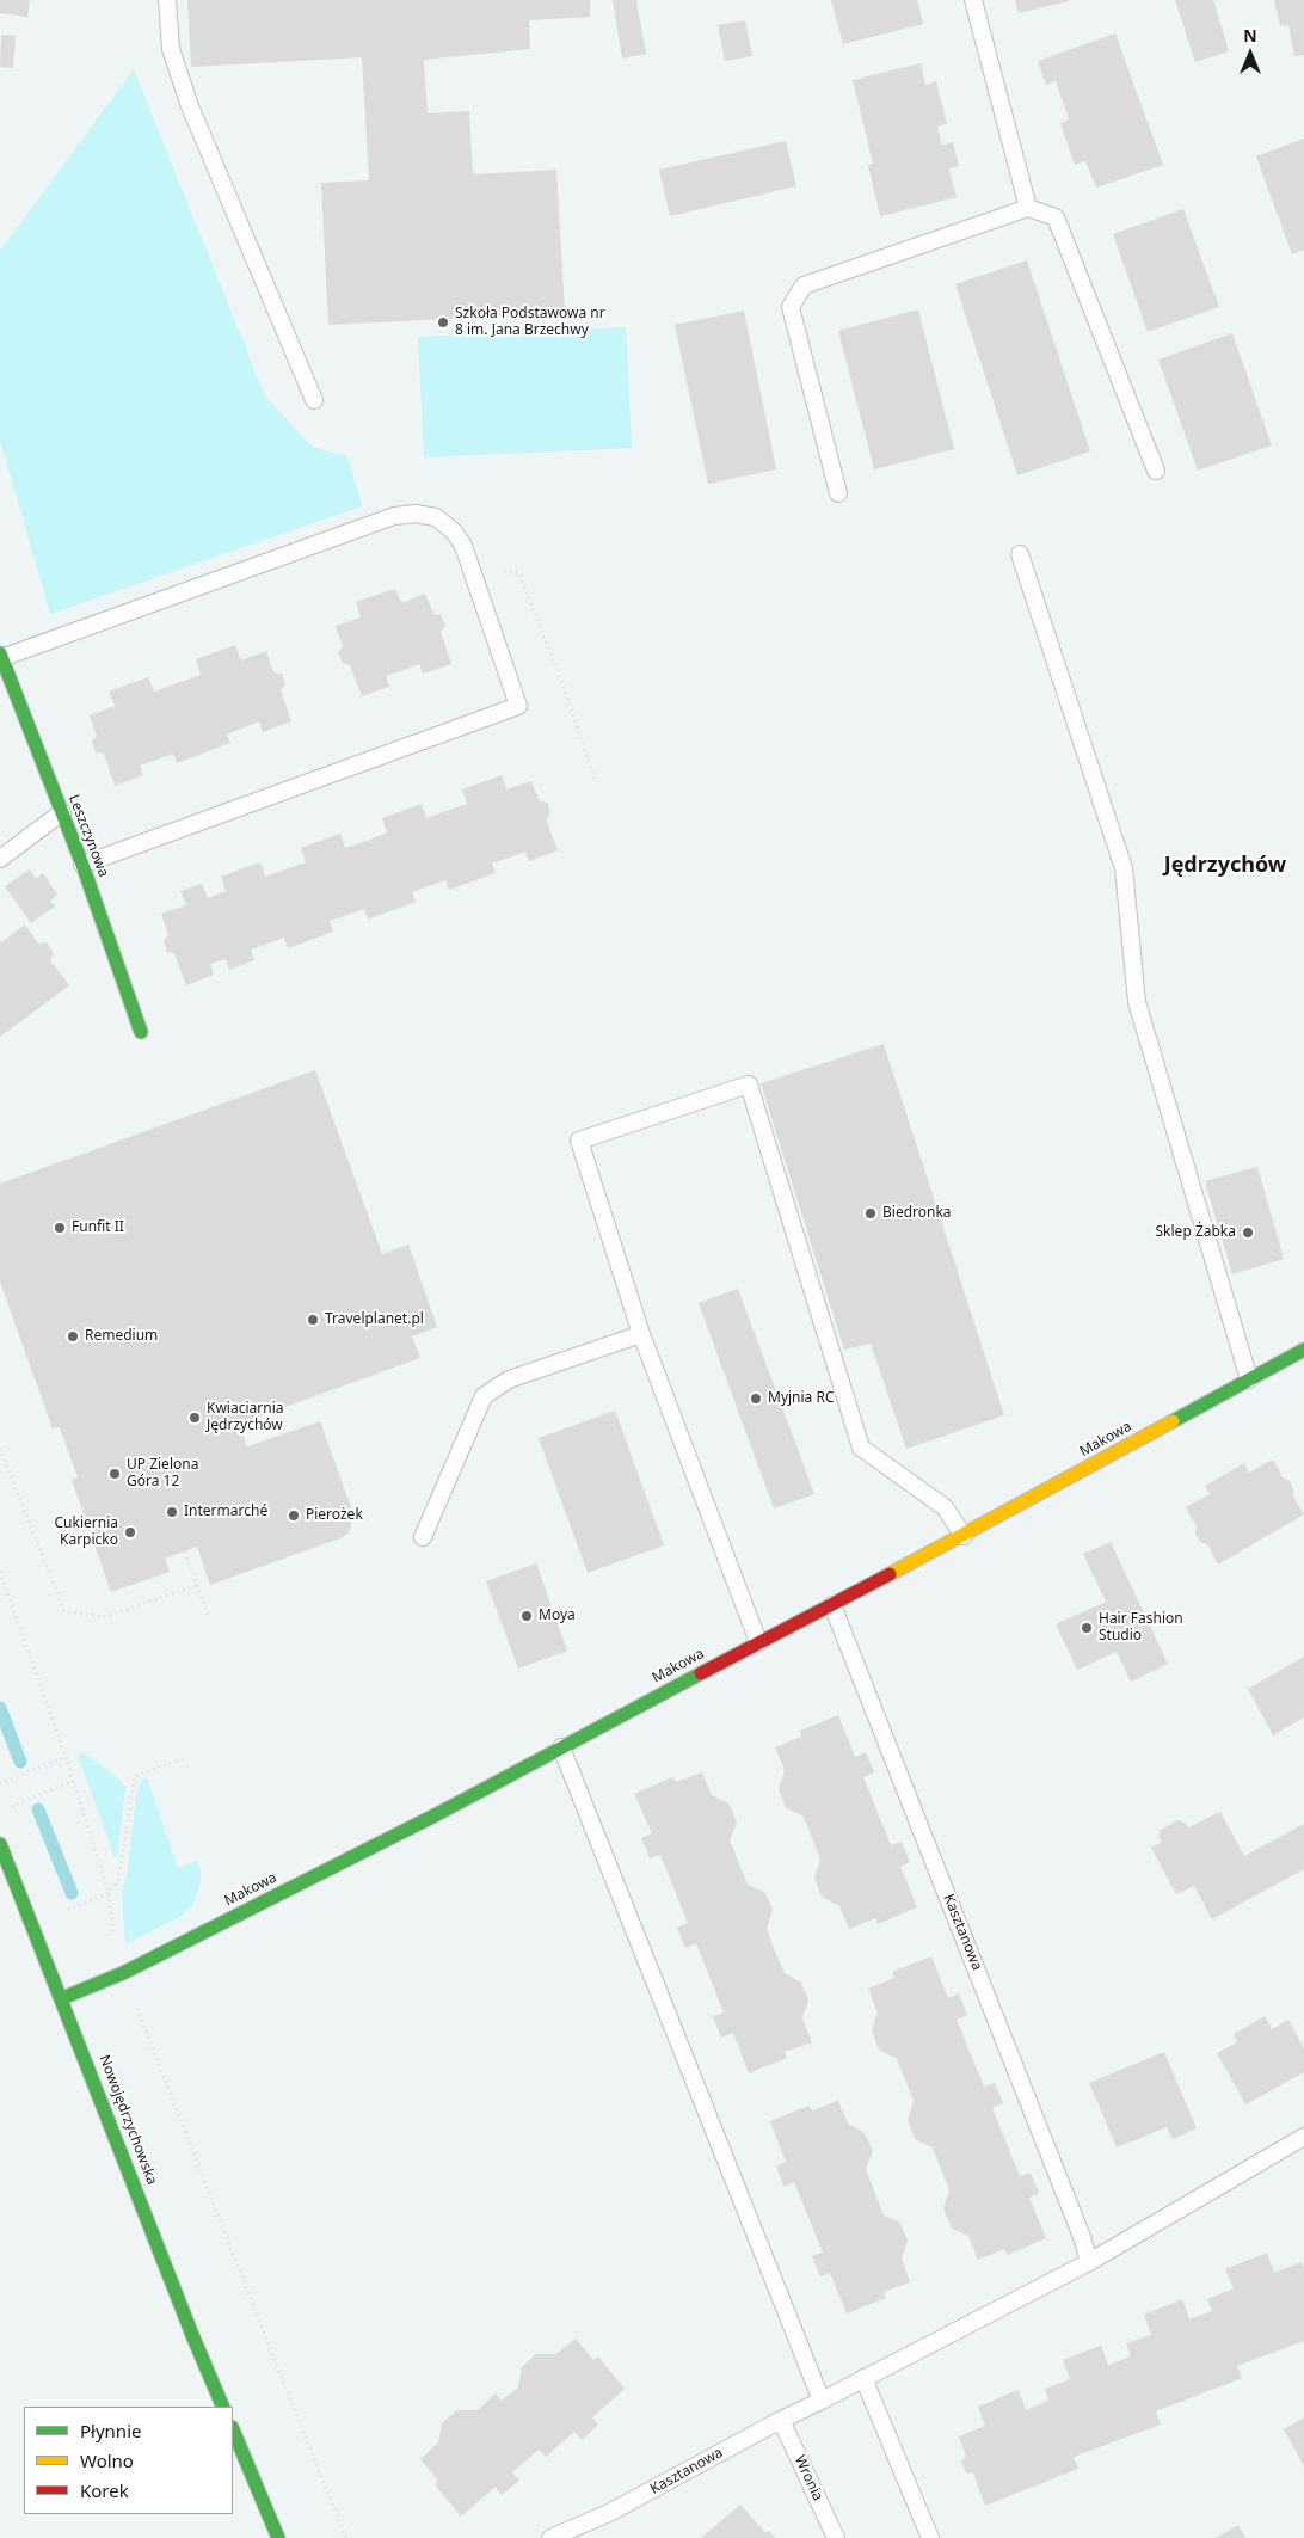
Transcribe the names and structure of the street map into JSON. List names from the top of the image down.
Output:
{
  "streets": {
    "street": ["Leszczynowa", "Makowa", "Nowojędrzychowska"],
    "lane": ["Kasztanowa", "Wronia"]
  },
  "crossings": [
    ["Makowa", "Kasztanowa"],
    ["Makowa", "Nowojędrzychowska"],
    ["Kasztanowa", "Wronia"]
  ],
  "districts": ["Jędrzychów"],
  "places": [
    "Szkoła Podstawowa nr 8 im. Jana Brzechwy",
    "Biedronka",
    "Funfit II",
    "Sklep Żabka",
    "Travelplanet.pl",
    "Remedium",
    "Myjnia RC",
    "Kwiaciarnia Jędrzychów",
    "UP Zielona Góra 12",
    "Intermarché",
    "Pierożek",
    "Cukiernia Karpicko",
    "Moya",
    "Hair Fashion Studio"
  ],
  "legend": ["Płynnie", "Wolno", "Korek"],
  "north": "top"
}
